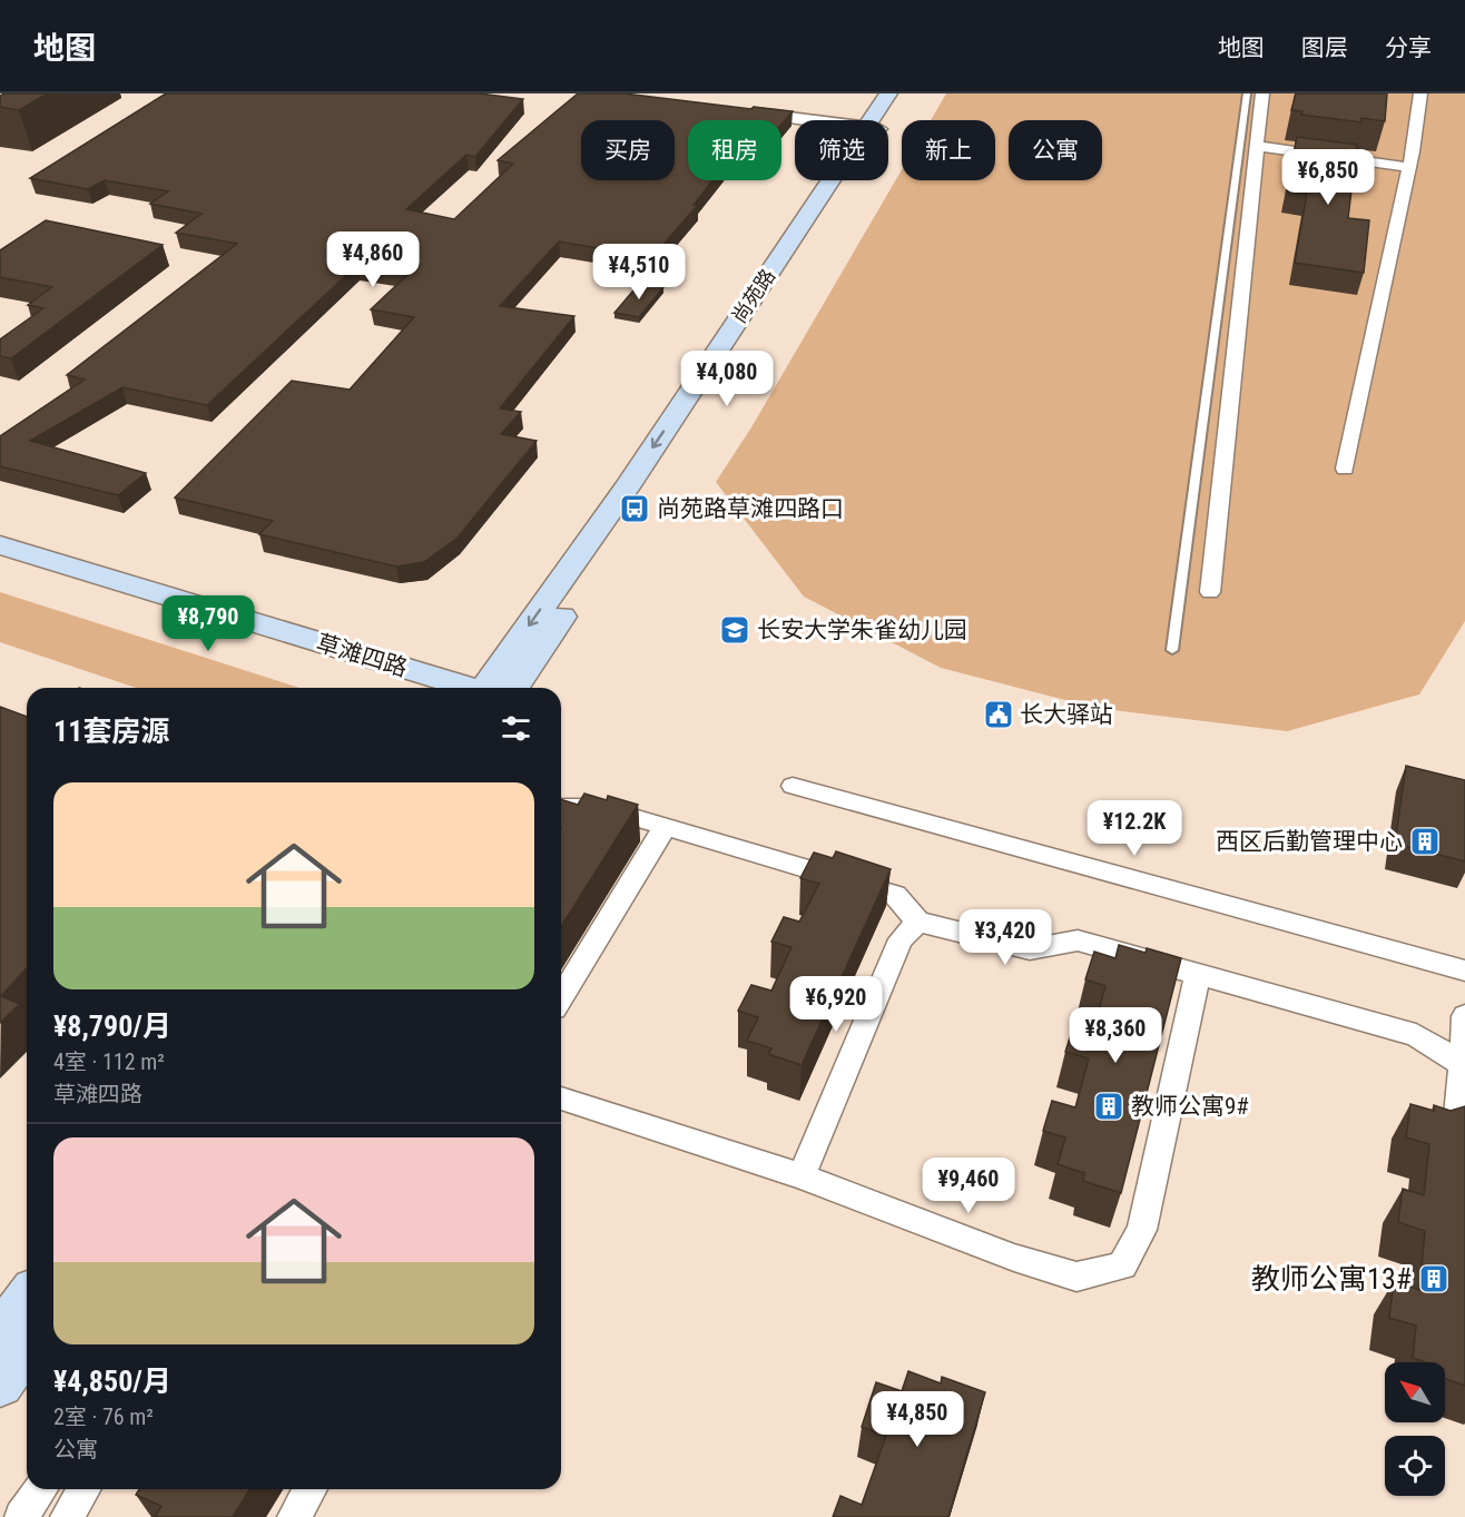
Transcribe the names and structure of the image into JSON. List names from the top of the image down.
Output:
{
  "streets": {
    "main road": ["尚苑路", "草滩四路"]
  },
  "places": {
    "bus stop": ["尚苑路草滩四路口"],
    "school or university": ["长安大学朱雀幼儿园"],
    "public building": ["长大驿站"],
    "building": ["西区后勤管理中心", "教师公寓9#", "教师公寓13#"]
  },
  "north": "top left",
  "page": {
    "header": "地图",
    "nav": ["地图", "图层", "分享"],
    "chip": [
      "买房",
      "租房",
      "筛选",
      "新上",
      "公寓"
    ],
    "price": [
      "¥6,850",
      "¥4,860",
      "¥4,510",
      "¥4,080",
      "¥8,790",
      "¥12.2K",
      "¥3,420",
      "¥6,920",
      "¥8,360",
      "¥9,460",
      "¥4,850"
    ],
    "heading": "11套房源",
    "list": [
      {
        "name": "¥8,790/月",
        "note": "4室 · 112 m² · 草滩四路"
      },
      {
        "name": "¥4,850/月",
        "note": "2室 · 76 m² · 公寓"
      }
    ]
  }
}
